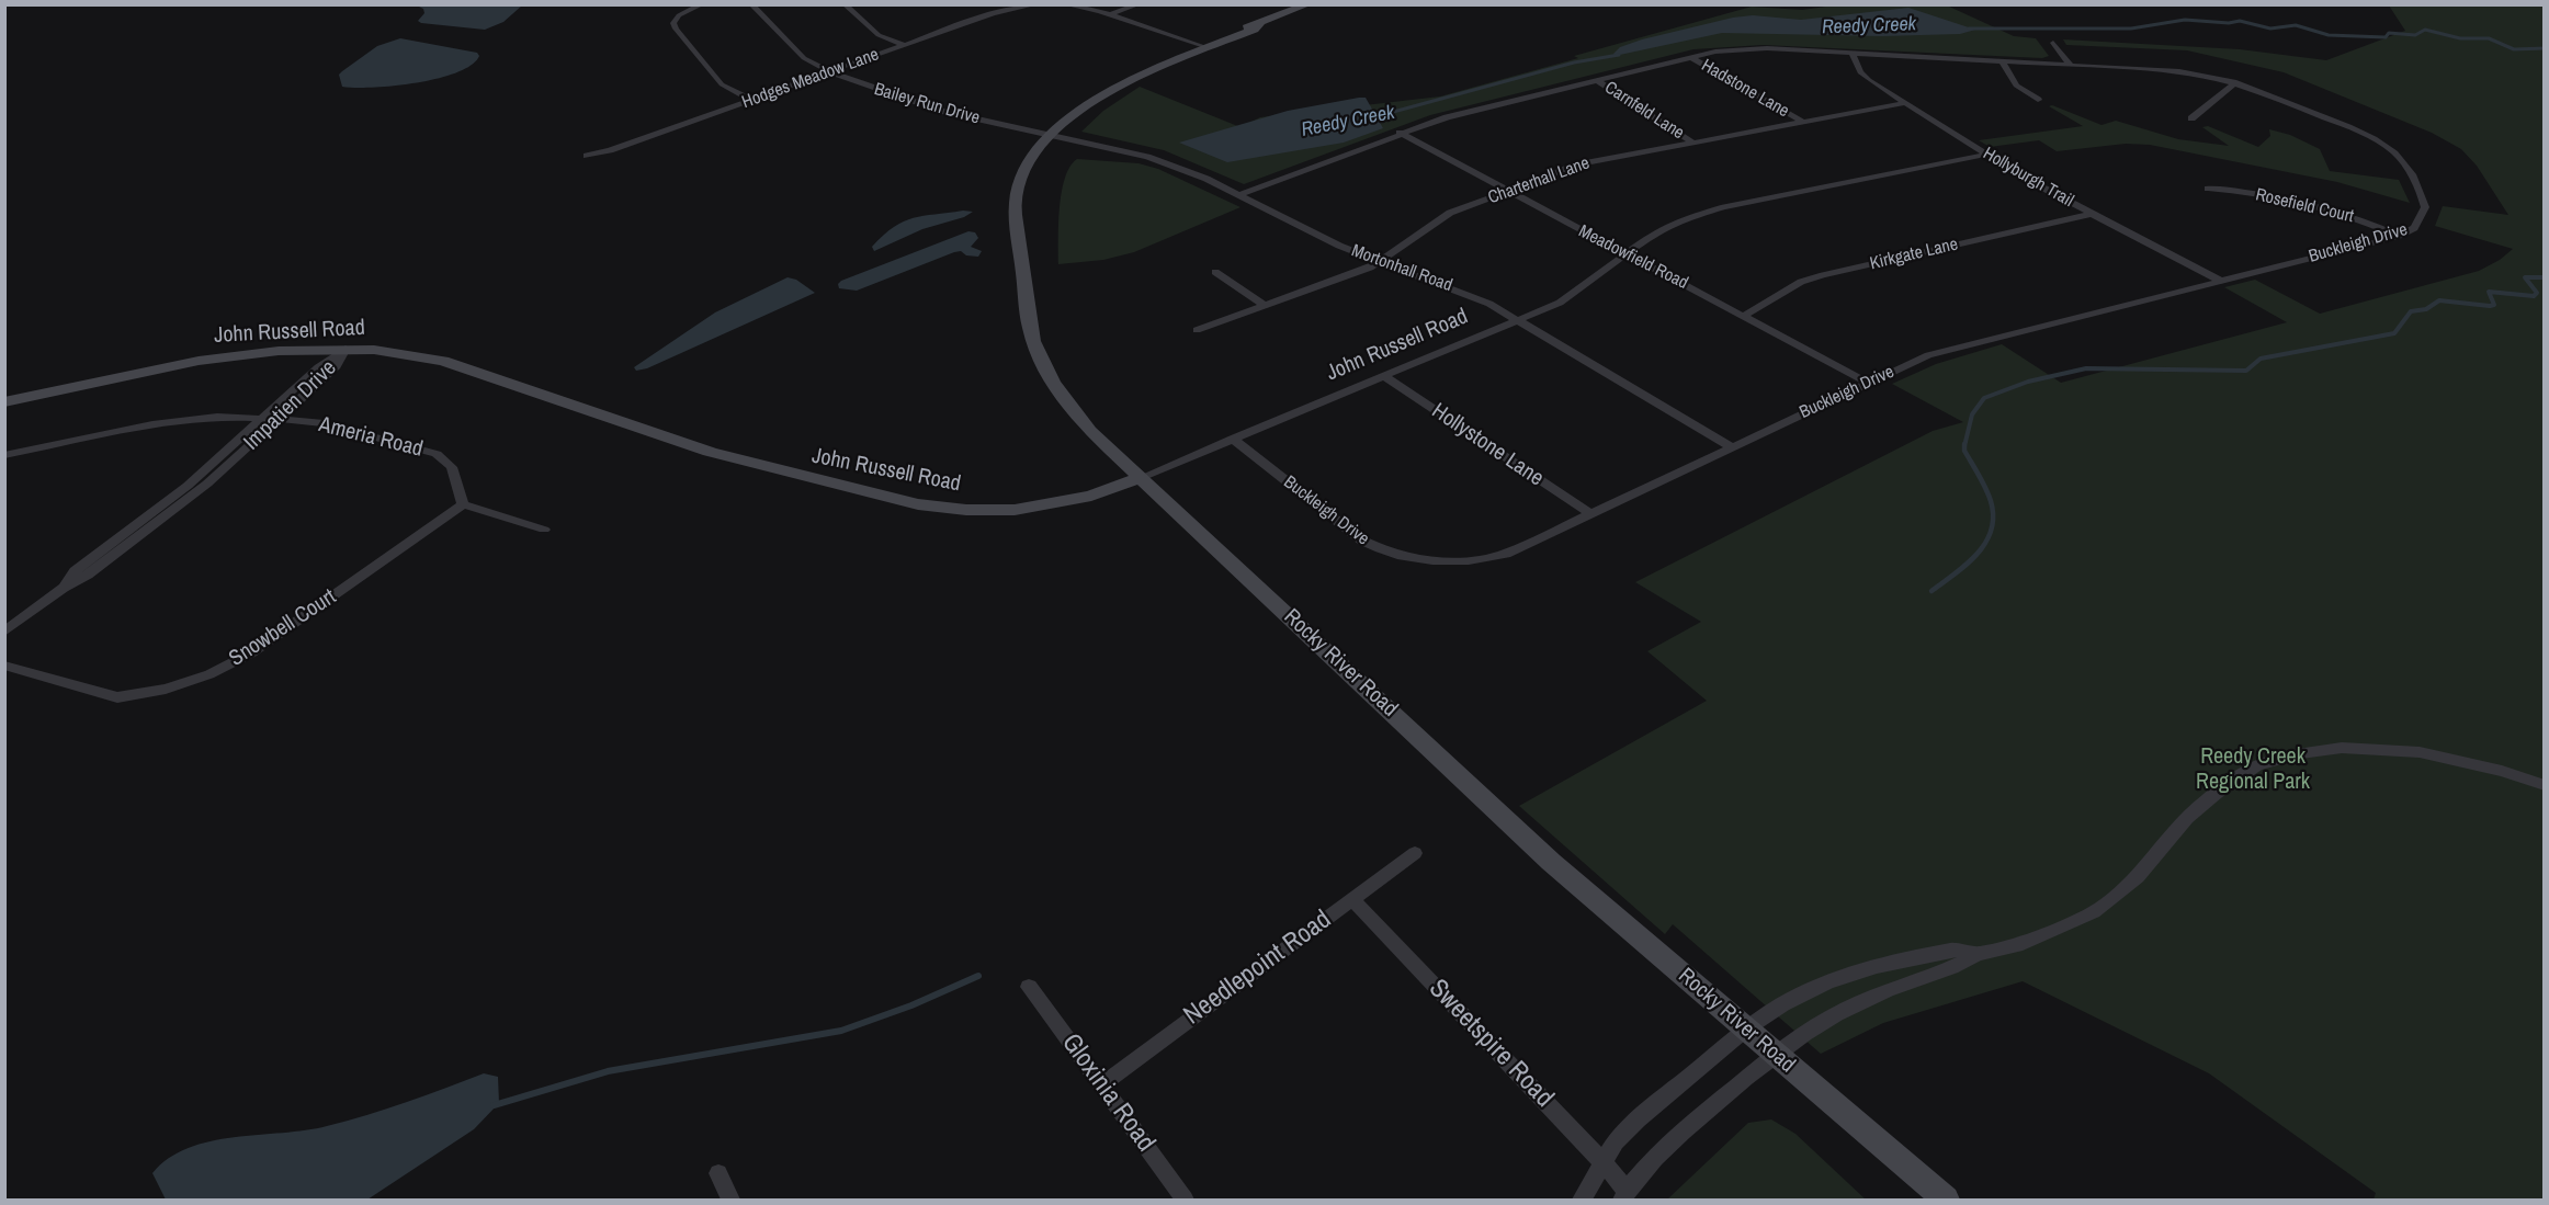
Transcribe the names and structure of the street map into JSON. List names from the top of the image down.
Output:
{
  "streets": {
    "street": [
      "Hodges Meadow Lane",
      "Hadstone Lane",
      "Bailey Run Drive",
      "Carnfeld Lane",
      "Hollyburgh Trail",
      "Charterhall Lane",
      "Rosefield Court",
      "Buckleigh Drive",
      "Kirkgate Lane",
      "Meadowfield Road",
      "Mortonhall Road",
      "John Russell Road",
      "Impatien Drive",
      "Ameria Road",
      "Hollystone Lane",
      "Snowbell Court",
      "Rocky River Road",
      "Needlepoint Road",
      "Sweetspire Road",
      "Gloxinia Road"
    ]
  },
  "crossings": [
    ["Hodges Meadow Lane", "Bailey Run Drive"],
    ["Hadstone Lane", "Charterhall Lane"],
    ["Hadstone Lane", "Buckleigh Drive"],
    ["Bailey Run Drive", "Mortonhall Road"],
    ["Bailey Run Drive", "Rocky River Road"],
    ["Carnfeld Lane", "Charterhall Lane"],
    ["Carnfeld Lane", "Buckleigh Drive"],
    ["Hollyburgh Trail", "Charterhall Lane"],
    ["Hollyburgh Trail", "Buckleigh Drive"],
    ["Hollyburgh Trail", "Kirkgate Lane"],
    ["Hollyburgh Trail", "John Russell Road"],
    ["Charterhall Lane", "Meadowfield Road"],
    ["Charterhall Lane", "Mortonhall Road"],
    ["Rosefield Court", "Buckleigh Drive"],
    ["Buckleigh Drive", "Meadowfield Road"],
    ["Buckleigh Drive", "Mortonhall Road"],
    ["Buckleigh Drive", "John Russell Road"],
    ["Buckleigh Drive", "Hollystone Lane"],
    ["Kirkgate Lane", "Meadowfield Road"],
    ["Meadowfield Road", "John Russell Road"],
    ["Mortonhall Road", "John Russell Road"],
    ["Mortonhall Road", "Rocky River Road"],
    ["John Russell Road", "Impatien Drive"],
    ["John Russell Road", "Hollystone Lane"],
    ["John Russell Road", "Rocky River Road"],
    ["Impatien Drive", "Ameria Road"],
    ["Ameria Road", "Snowbell Court"],
    ["Needlepoint Road", "Sweetspire Road"],
    ["Needlepoint Road", "Gloxinia Road"]
  ],
  "water": ["Reedy Creek"],
  "parks": ["Reedy Creek Regional Park"]
}
